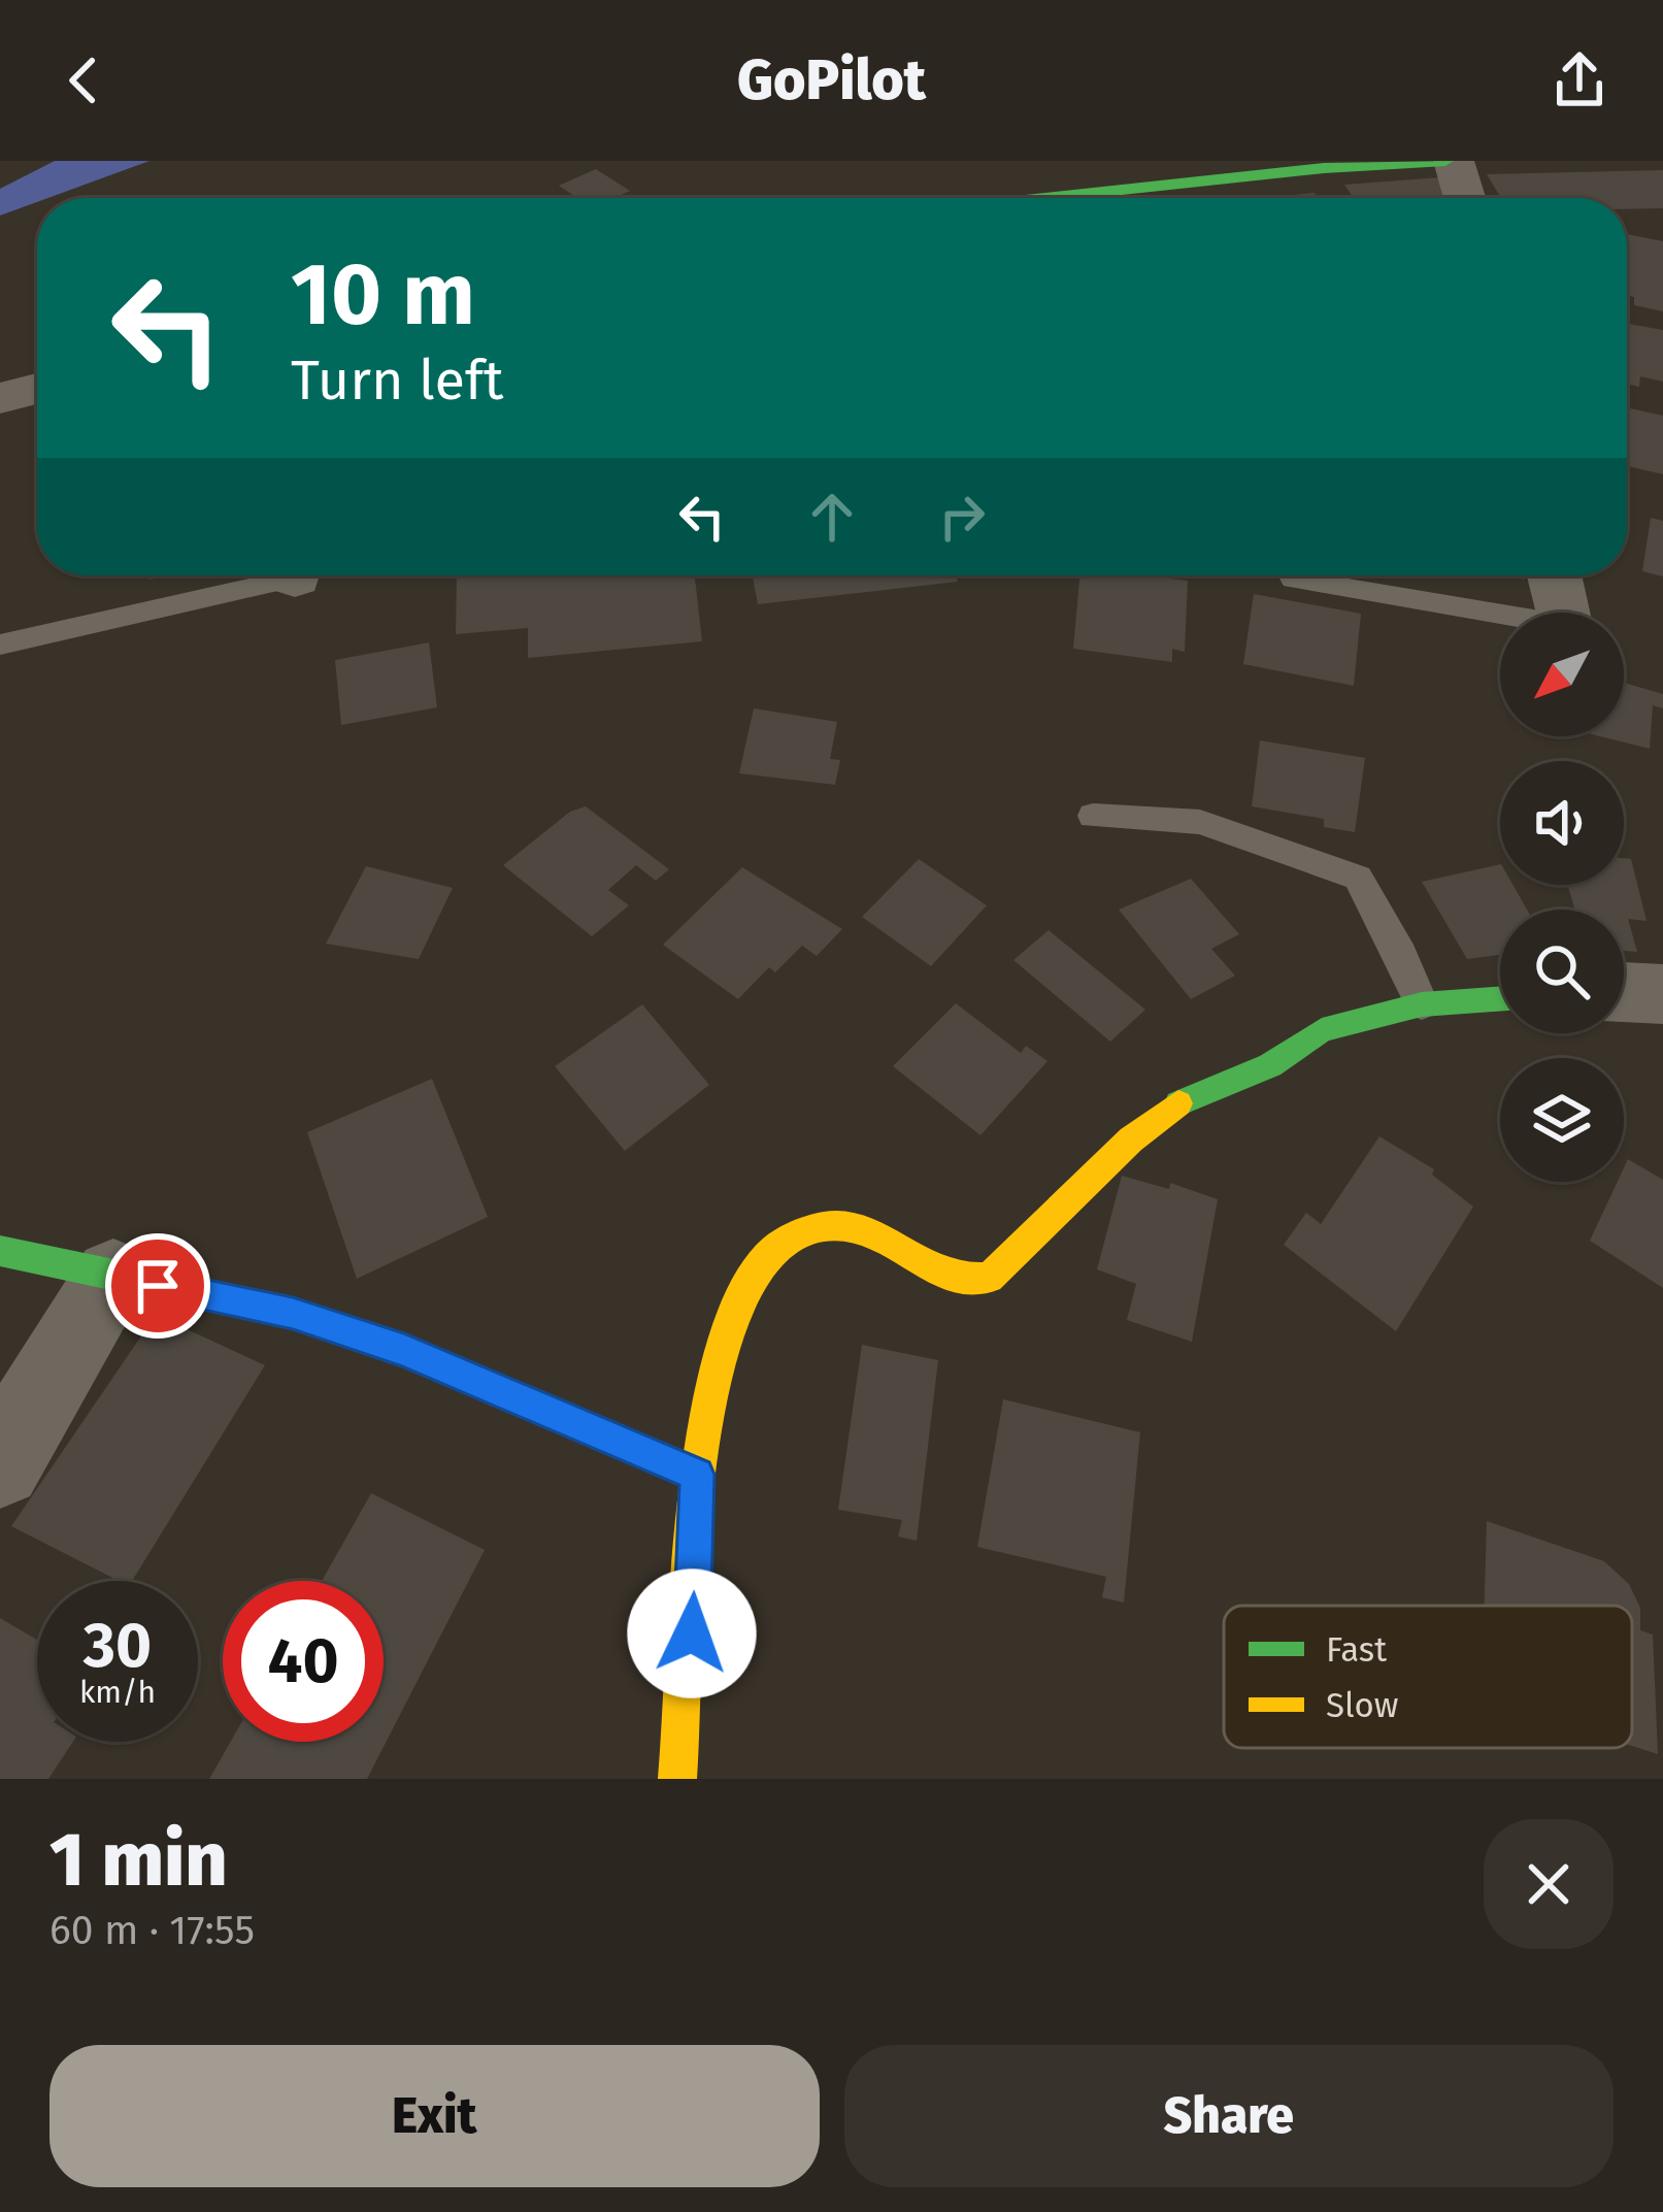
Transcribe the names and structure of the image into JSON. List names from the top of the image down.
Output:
{
  "legend": ["Fast", "Slow"],
  "north": "bottom left",
  "page": {
    "header": "GoPilot",
    "turn": ["10 m", "Turn left"],
    "speed": "30 km/h",
    "limit": "40",
    "heading": ["1 min", "60 m · 17:55"],
    "buttons": ["Exit", "Share"]
  }
}
